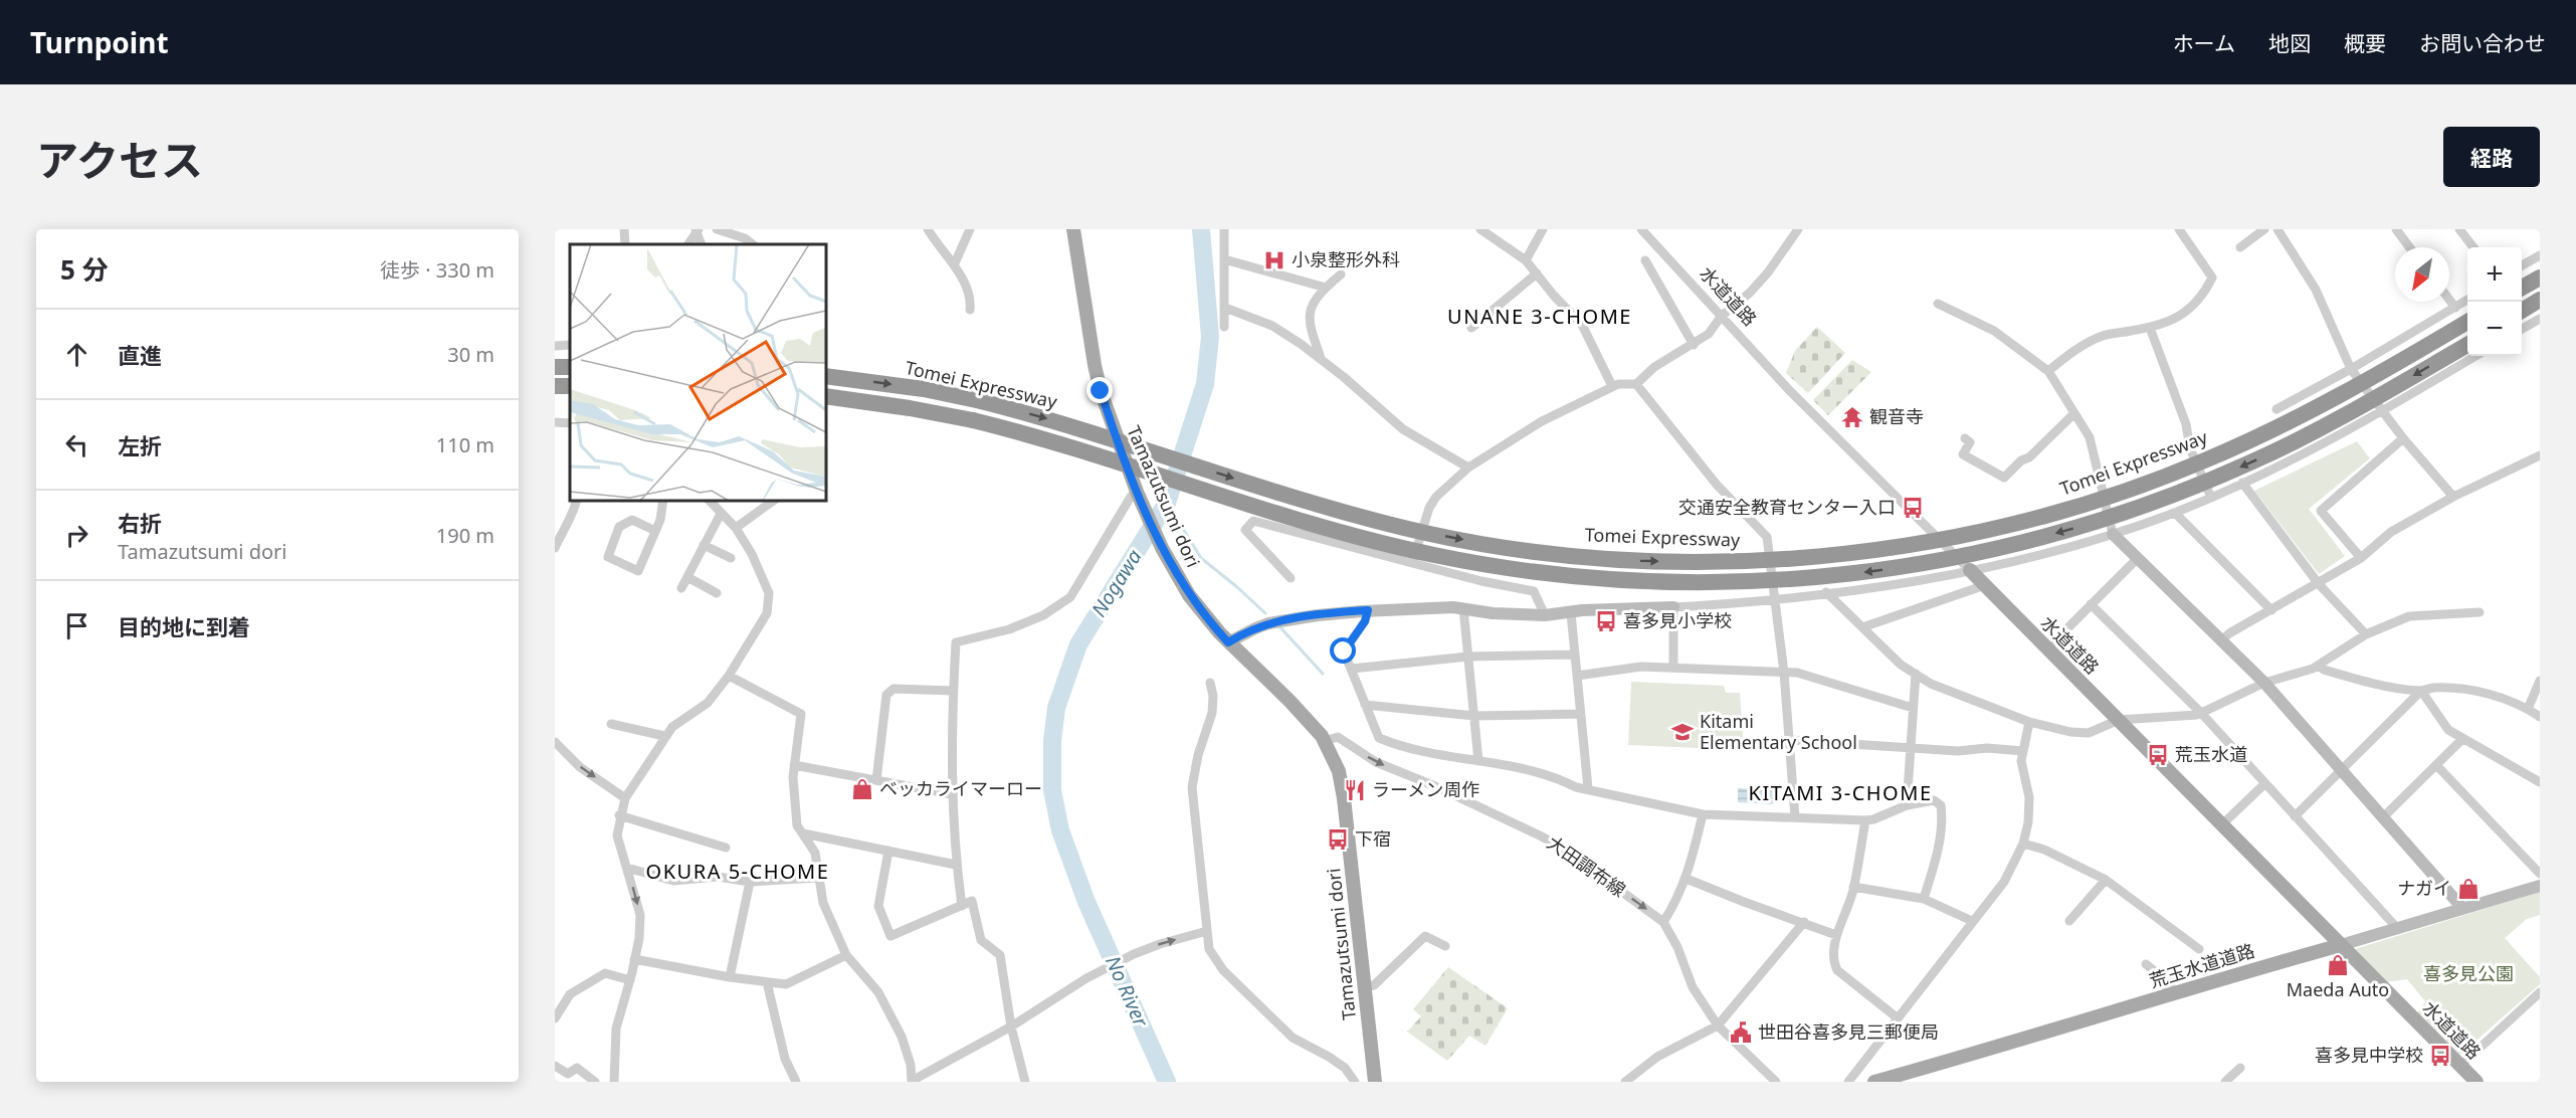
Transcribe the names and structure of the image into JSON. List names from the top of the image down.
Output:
{
  "streets": {
    "highway": ["Tomei Expressway"],
    "main road": ["水道道路", "Tamazutsumi dori", "荒玉水道道路"],
    "street": ["大田調布線"]
  },
  "crossings": [
    ["水道道路", "荒玉水道道路"],
    ["Tamazutsumi dori", "大田調布線"]
  ],
  "districts": ["UNANE 3-CHOME", "KITAMI 3-CHOME", "OKURA 5-CHOME"],
  "water": ["Nogawa", "No River"],
  "parks": ["喜多見公園"],
  "places": {
    "hospital": ["小泉整形外科"],
    "temple": ["観音寺"],
    "bus stop": [
      "交通安全教育センター入口",
      "喜多見小学校",
      "荒玉水道",
      "下宿",
      "喜多見中学校"
    ],
    "school or university": ["Kitami Elementary School"],
    "shop": ["ベッカライマーロー", "ナガイ", "Maeda Auto"],
    "restaurant": ["ラーメン周作"],
    "public building": ["世田谷喜多見三郵便局"]
  },
  "north": "bottom left",
  "page": {
    "header": "Turnpoint",
    "nav": [
      "ホーム",
      "地図",
      "概要",
      "お問い合わせ"
    ],
    "title": "アクセス",
    "buttons": "経路",
    "heading": ["5 分", "徒歩 · 330 m"],
    "map_buttons": ["+", "−"],
    "list": [
      ["直進", "30 m"],
      ["左折", "110 m"],
      ["右折", "Tamazutsumi dori", "190 m"],
      "目的地に到着"
    ]
  }
}
